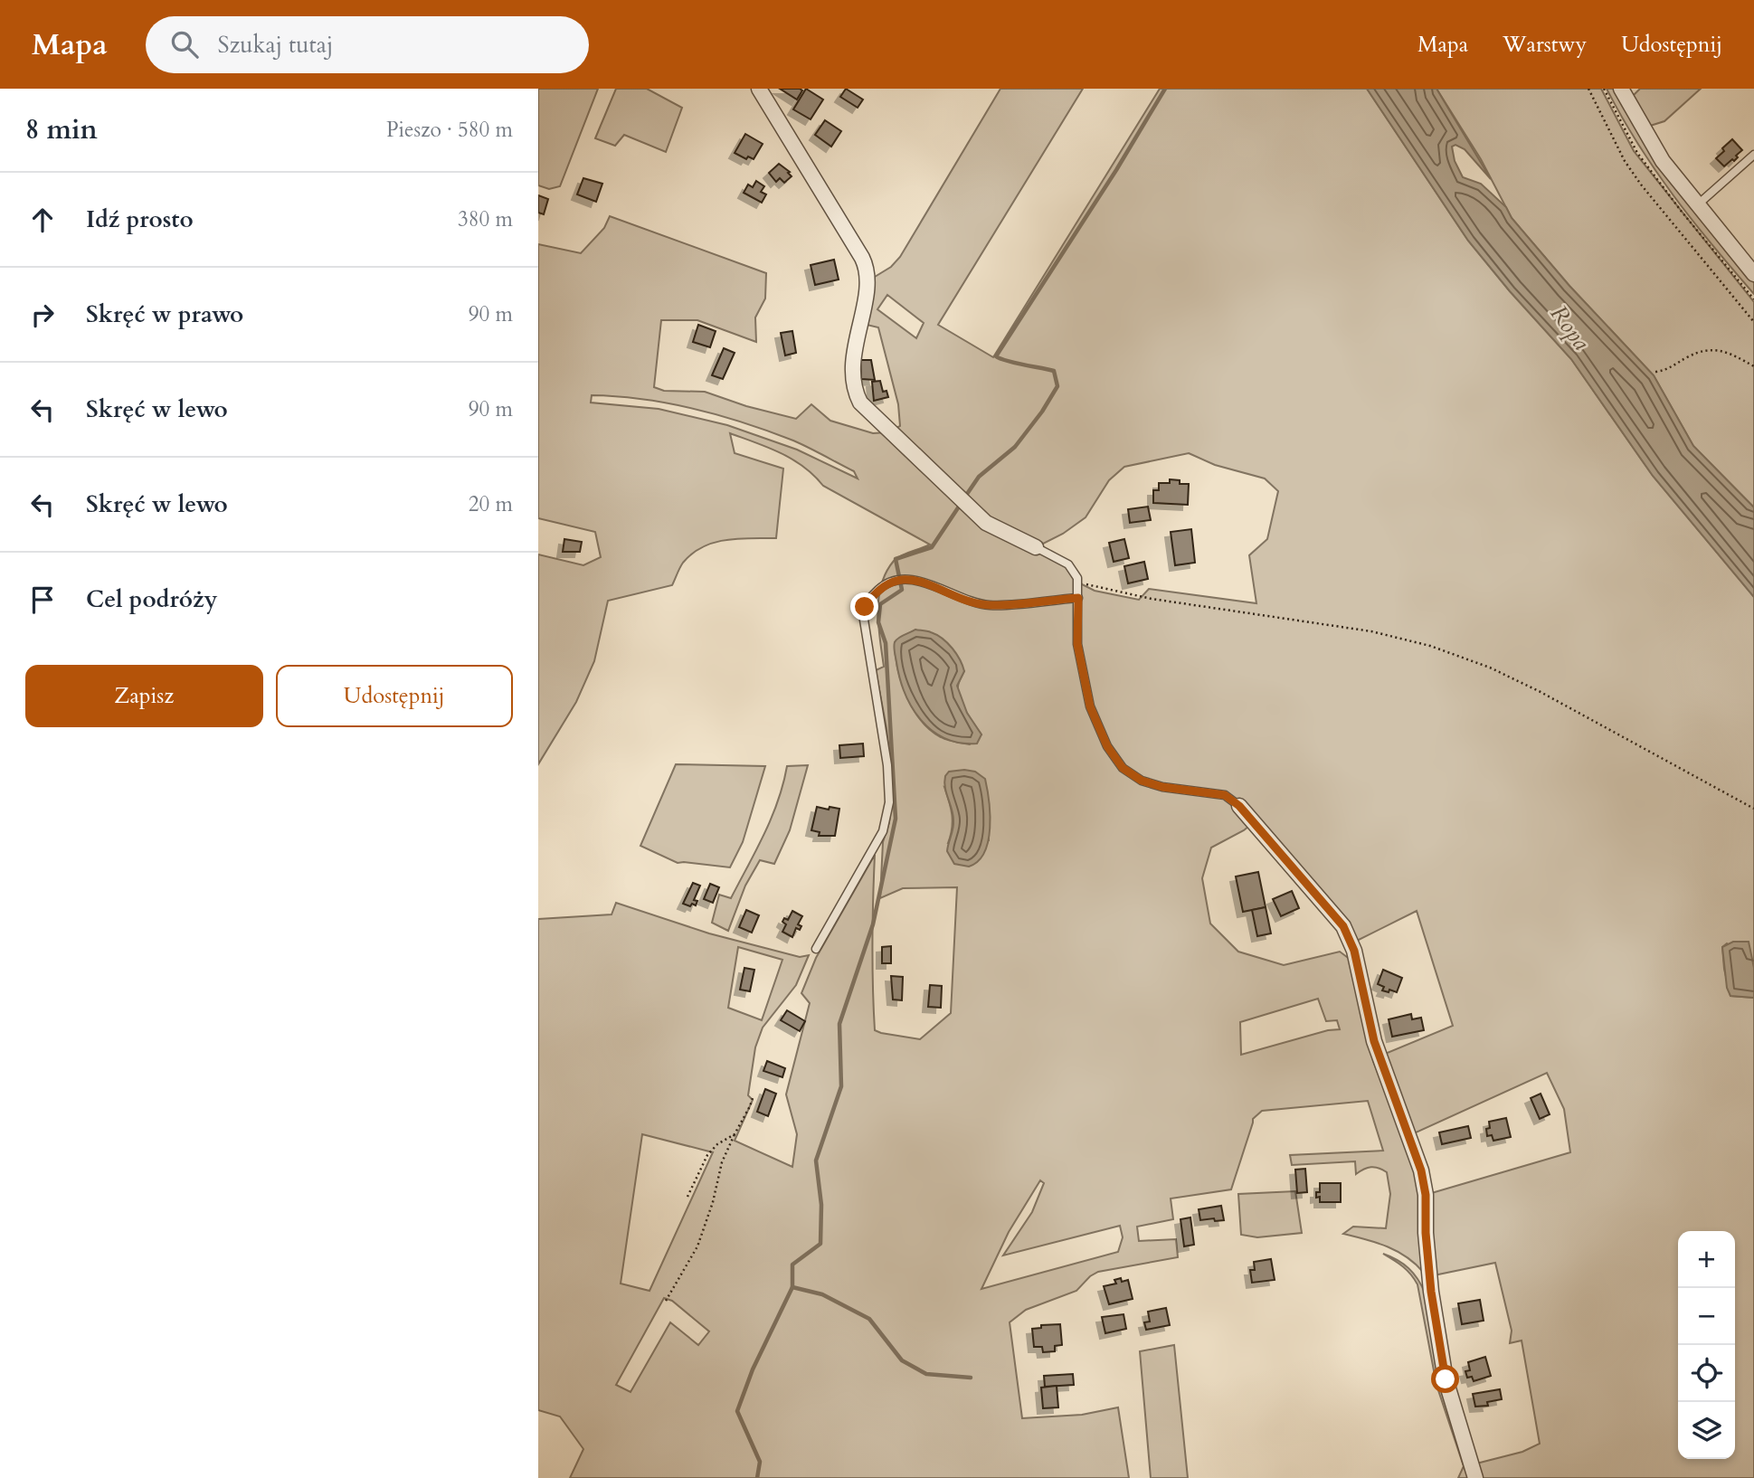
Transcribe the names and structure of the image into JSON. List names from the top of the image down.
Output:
{
  "water": ["Ropa"],
  "page": {
    "header": "Mapa",
    "search": "Szukaj tutaj",
    "nav": ["Mapa", "Warstwy", "Udostępnij"],
    "heading": ["8 min", "Pieszo · 580 m"],
    "list": [
      ["Idź prosto", "380 m"],
      ["Skręć w prawo", "90 m"],
      ["Skręć w lewo", "90 m"],
      ["Skręć w lewo", "20 m"],
      "Cel podróży"
    ],
    "buttons": ["Zapisz", "Udostępnij"],
    "map_buttons": ["+", "−"]
  }
}
